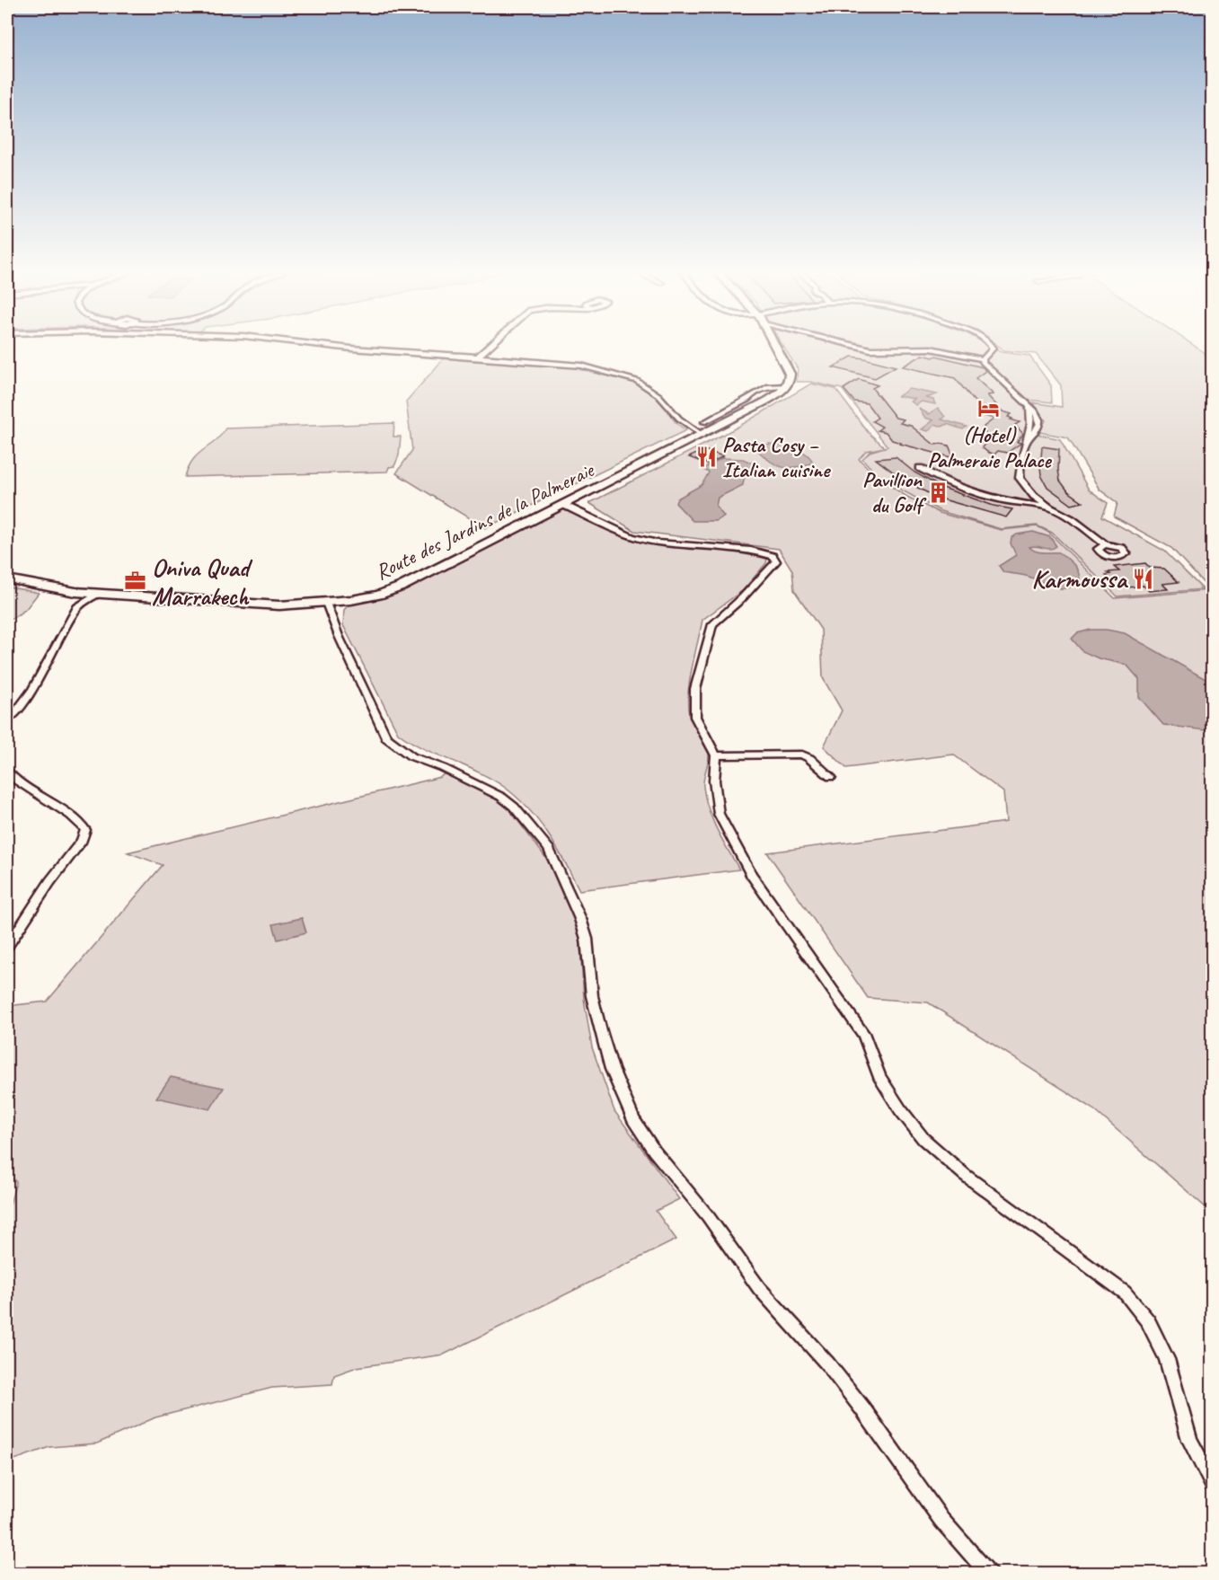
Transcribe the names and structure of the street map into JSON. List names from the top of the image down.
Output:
{
  "streets": {
    "street": ["Route des Jardins de la Palmeraie"]
  },
  "places": {
    "hotel": ["(Hotel) Palmeraie Palace"],
    "restaurant": ["Pasta Cosy – Italian cuisine", "Karmoussa"],
    "building": ["Pavillion du Golf"],
    "office": ["Oniva Quad Marrakech"]
  }
}
